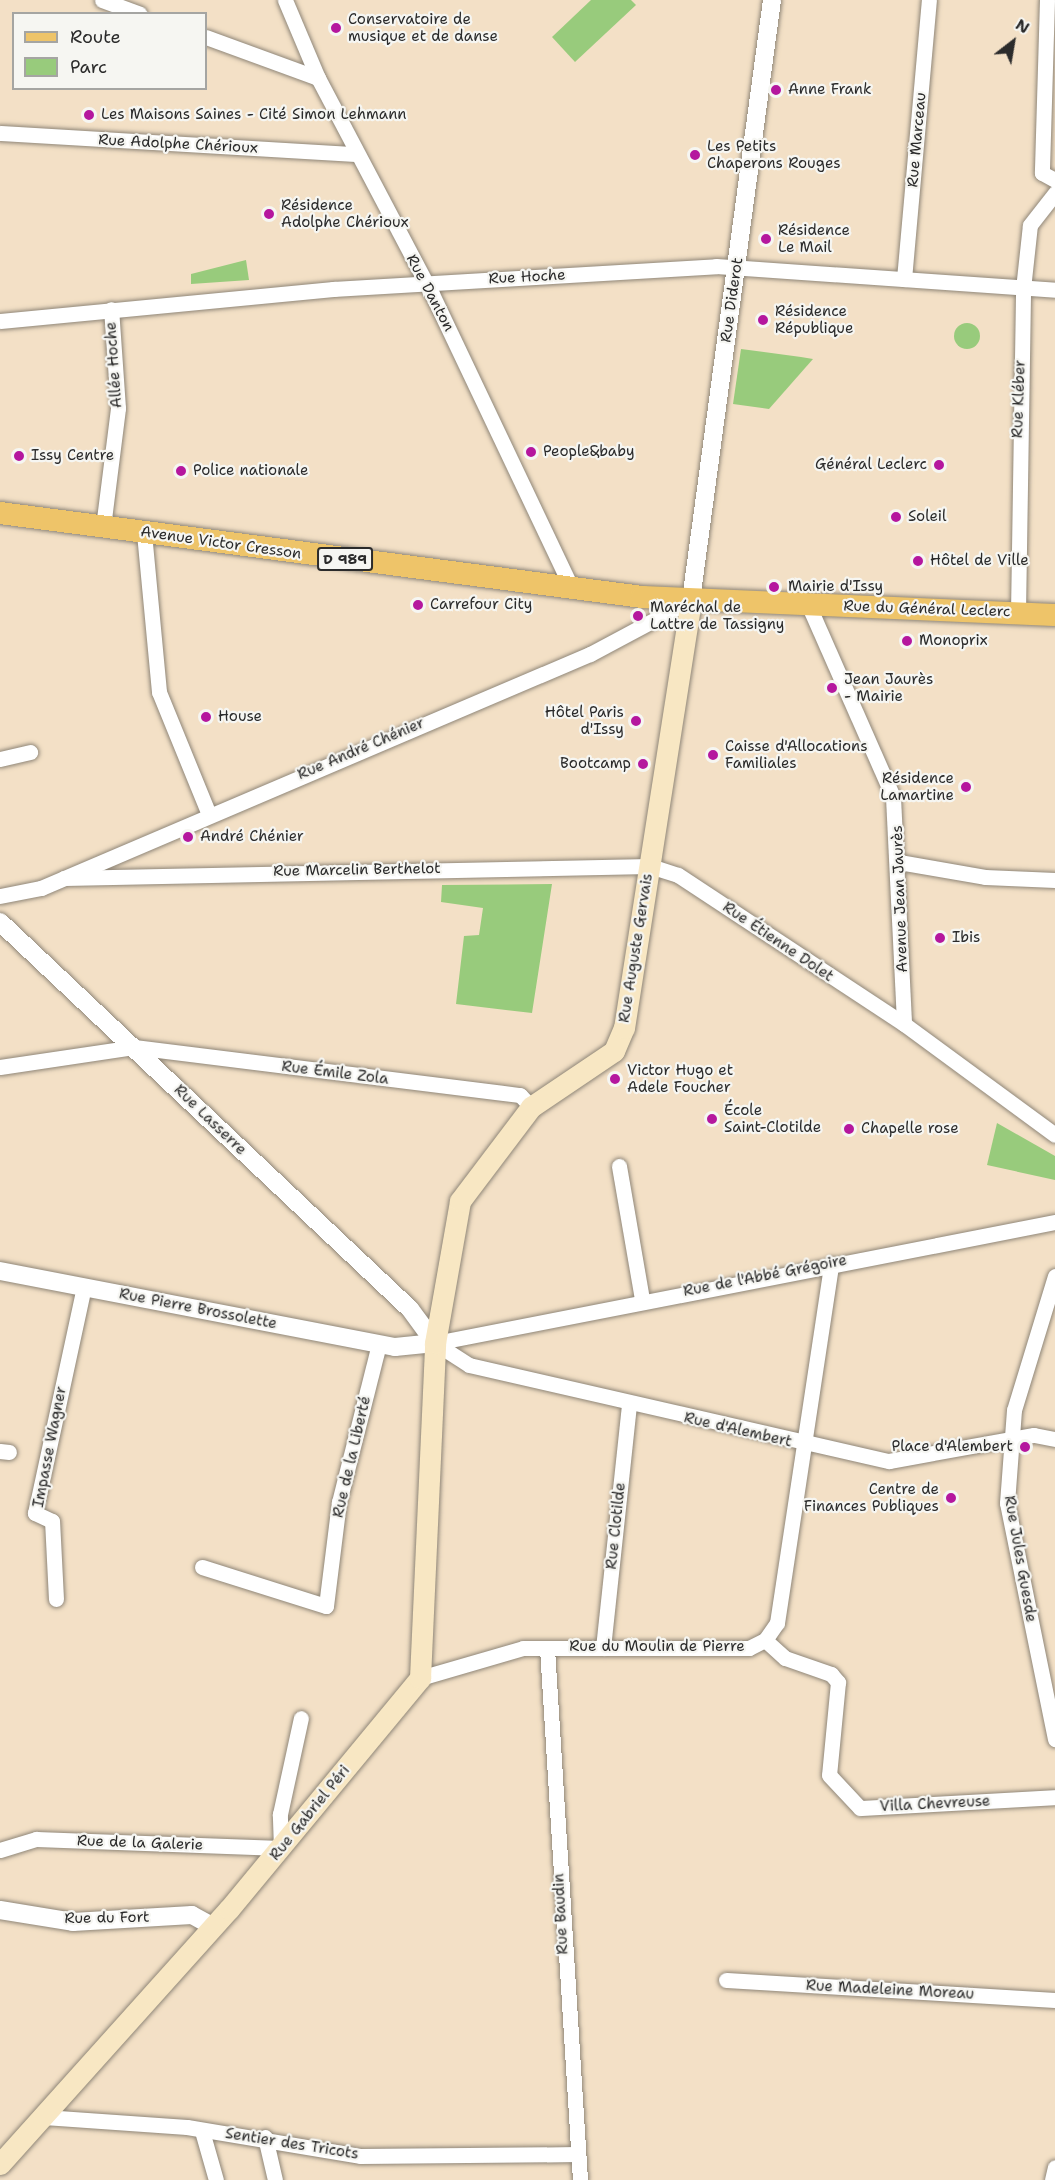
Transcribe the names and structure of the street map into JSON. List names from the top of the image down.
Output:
{
  "streets": {
    "main road": [
      "Avenue Victor Cresson",
      "D 989",
      "Rue du Général Leclerc",
      "Rue Auguste Gervais",
      "Rue Gabriel Péri"
    ],
    "street": [
      "Rue Marceau",
      "Rue Adolphe Chérioux",
      "Rue Hoche",
      "Rue Danton",
      "Rue Diderot",
      "Allée Hoche",
      "Rue Kléber",
      "Rue André Chénier",
      "Rue Marcelin Berthelot",
      "Avenue Jean Jaurès",
      "Rue Étienne Dolet",
      "Rue Émile Zola",
      "Rue Lasserre",
      "Rue de l'Abbé Grégoire",
      "Rue Pierre Brossolette",
      "Rue d'Alembert",
      "Impasse Wagner",
      "Rue de la Liberté",
      "Rue Clotilde",
      "Rue Jules Guesde",
      "Rue du Moulin de Pierre",
      "Villa Chevreuse",
      "Rue de la Galerie",
      "Rue Baudin",
      "Rue du Fort",
      "Rue Madeleine Moreau",
      "Sentier des Tricots"
    ]
  },
  "crossings": [
    ["Rue Marceau", "Rue Hoche"],
    ["Rue Adolphe Chérioux", "Rue Danton"],
    ["Rue Hoche", "Rue Danton"],
    ["Rue Hoche", "Rue Diderot"],
    ["Rue Hoche", "Allée Hoche"],
    ["Rue Hoche", "Rue Kléber"],
    ["Rue Danton", "Avenue Victor Cresson"],
    ["Rue Diderot", "Avenue Victor Cresson"],
    ["Rue Diderot", "Rue du Général Leclerc"],
    ["Rue Diderot", "Rue André Chénier"],
    ["Rue Diderot", "Rue Auguste Gervais"],
    ["Allée Hoche", "Avenue Victor Cresson"],
    ["Rue Kléber", "Rue du Général Leclerc"],
    ["Avenue Victor Cresson", "Rue du Général Leclerc"],
    ["Avenue Victor Cresson", "Rue André Chénier"],
    ["Avenue Victor Cresson", "Rue Auguste Gervais"],
    ["Rue du Général Leclerc", "Rue André Chénier"],
    ["Rue du Général Leclerc", "Avenue Jean Jaurès"],
    ["Rue du Général Leclerc", "Rue Auguste Gervais"],
    ["Rue André Chénier", "Rue Marcelin Berthelot"],
    ["Rue André Chénier", "Rue Auguste Gervais"],
    ["Rue Marcelin Berthelot", "Rue Étienne Dolet"],
    ["Rue Marcelin Berthelot", "Rue Auguste Gervais"],
    ["Avenue Jean Jaurès", "Rue Étienne Dolet"],
    ["Rue Étienne Dolet", "Rue Auguste Gervais"],
    ["Rue Auguste Gervais", "Rue Émile Zola"],
    ["Rue Auguste Gervais", "Rue Lasserre"],
    ["Rue Auguste Gervais", "Rue de l'Abbé Grégoire"],
    ["Rue Auguste Gervais", "Rue Pierre Brossolette"],
    ["Rue Auguste Gervais", "Rue d'Alembert"],
    ["Rue Auguste Gervais", "Rue du Moulin de Pierre"],
    ["Rue Auguste Gervais", "Rue Gabriel Péri"],
    ["Rue Émile Zola", "Rue Lasserre"],
    ["Rue Lasserre", "Rue de l'Abbé Grégoire"],
    ["Rue Lasserre", "Rue Pierre Brossolette"],
    ["Rue Lasserre", "Rue d'Alembert"],
    ["Rue de l'Abbé Grégoire", "Rue Pierre Brossolette"],
    ["Rue de l'Abbé Grégoire", "Rue d'Alembert"],
    ["Rue de l'Abbé Grégoire", "Rue du Moulin de Pierre"],
    ["Rue Pierre Brossolette", "Rue d'Alembert"],
    ["Rue Pierre Brossolette", "Impasse Wagner"],
    ["Rue Pierre Brossolette", "Rue de la Liberté"],
    ["Rue d'Alembert", "Rue Clotilde"],
    ["Rue d'Alembert", "Rue Jules Guesde"],
    ["Rue d'Alembert", "Rue du Moulin de Pierre"],
    ["Rue Clotilde", "Rue du Moulin de Pierre"],
    ["Rue du Moulin de Pierre", "Villa Chevreuse"],
    ["Rue du Moulin de Pierre", "Rue Gabriel Péri"],
    ["Rue du Moulin de Pierre", "Rue Baudin"],
    ["Rue Gabriel Péri", "Rue de la Galerie"],
    ["Rue Gabriel Péri", "Rue du Fort"],
    ["Rue Gabriel Péri", "Sentier des Tricots"],
    ["Rue Baudin", "Sentier des Tricots"]
  ],
  "places": [
    "Conservatoire de musique et de danse",
    "Anne Frank",
    "Les Maisons Saines - Cité Simon Lehmann",
    "Les Petits Chaperons Rouges",
    "Résidence Adolphe Chérioux",
    "Résidence Le Mail",
    "Résidence République",
    "People&baby",
    "Issy Centre",
    "Général Leclerc",
    "Police nationale",
    "Soleil",
    "Hôtel de Ville",
    "Mairie d'Issy",
    "Carrefour City",
    "Maréchal de Lattre de Tassigny",
    "Monoprix",
    "Jean Jaurès - Mairie",
    "House",
    "Hôtel Paris d'Issy",
    "Caisse d'Allocations Familiales",
    "Bootcamp",
    "Résidence Lamartine",
    "André Chénier",
    "Ibis",
    "Victor Hugo et Adele Foucher",
    "École Saint-Clotilde",
    "Chapelle rose",
    "Place d'Alembert",
    "Centre de Finances Publiques"
  ],
  "legend": ["Route", "Parc"],
  "north": "top right"
}
